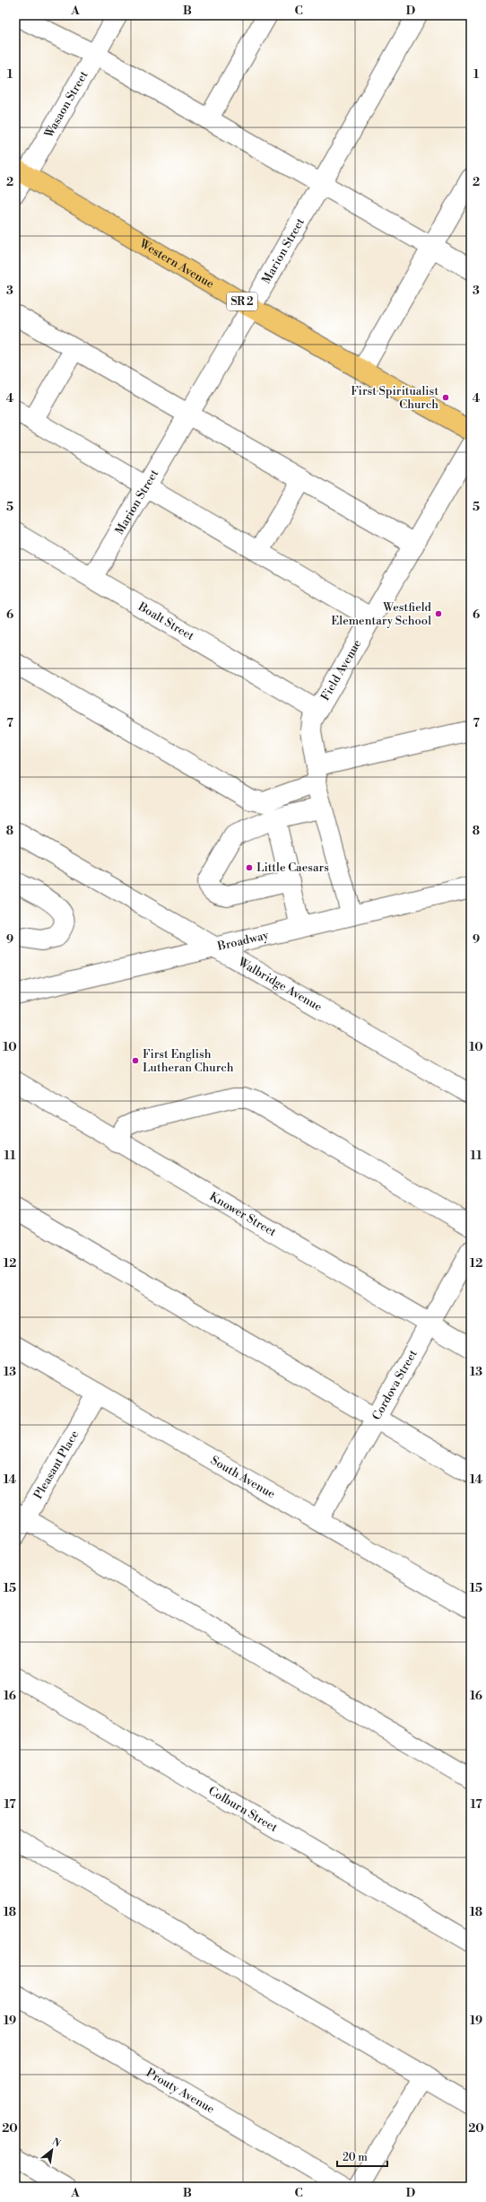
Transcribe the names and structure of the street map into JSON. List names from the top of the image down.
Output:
{
  "streets": {
    "main road": ["Western Avenue", "SR 2"],
    "street": [
      "Wasaon Street",
      "Marion Street",
      "Boalt Street",
      "Field Avenue",
      "Broadway",
      "Walbridge Avenue",
      "Knower Street",
      "Cordova Street",
      "Pleasant Place",
      "South Avenue",
      "Colburn Street",
      "Prouty Avenue"
    ]
  },
  "crossings": [
    ["Wasaon Street", "Western Avenue"],
    ["Marion Street", "Western Avenue"],
    ["Marion Street", "Boalt Street"],
    ["Boalt Street", "Field Avenue"],
    ["Field Avenue", "Broadway"],
    ["Broadway", "Walbridge Avenue"],
    ["Knower Street", "Cordova Street"],
    ["Cordova Street", "South Avenue"],
    ["Pleasant Place", "South Avenue"]
  ],
  "places": [
    "First Spiritualist Church",
    "Westfield Elementary School",
    "Little Caesars",
    "First English Lutheran Church"
  ],
  "scale_bar": "20 m",
  "north": "top right",
  "grid": {
    "columns": [
      "A",
      "B",
      "C",
      "D"
    ],
    "rows": [
      "1",
      "2",
      "3",
      "4",
      "5",
      "6",
      "7",
      "8",
      "9",
      "10",
      "11",
      "12",
      "13",
      "14",
      "15",
      "16",
      "17",
      "18",
      "19",
      "20"
    ]
  }
}
